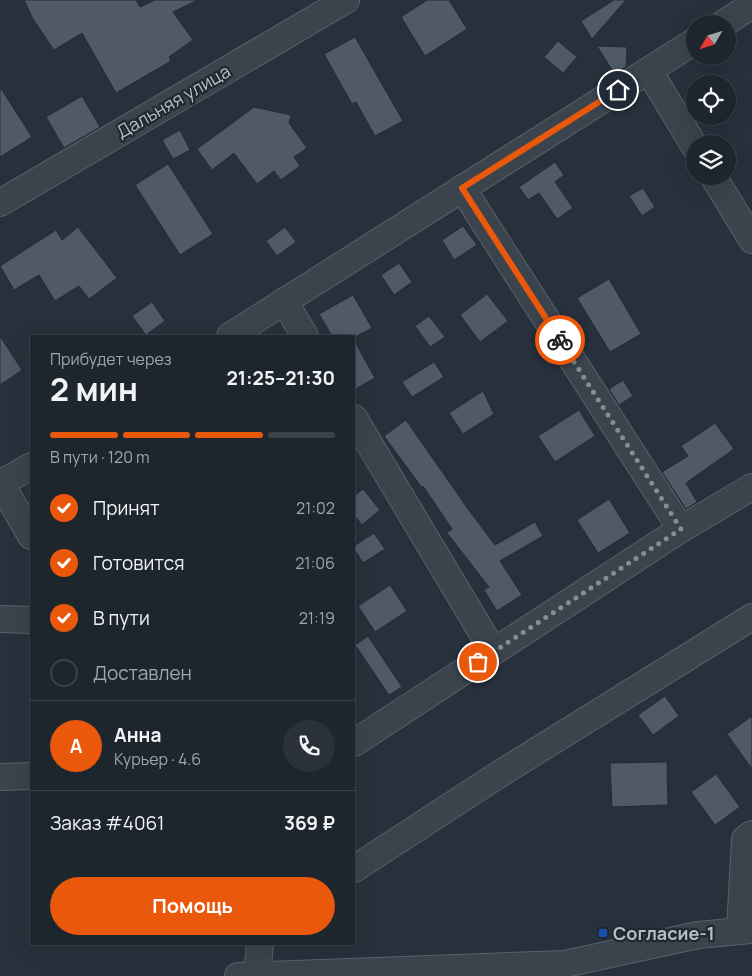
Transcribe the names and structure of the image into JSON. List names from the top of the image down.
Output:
{
  "streets": {
    "street": ["Дальняя улица"]
  },
  "places": {
    "transit": ["Согласие-1"]
  },
  "north": "bottom left",
  "page": {
    "heading": ["2 мин", "Прибудет через", "21:25–21:30"],
    "panel": [
      "Анна",
      "Курьер · 4.6",
      "Заказ #4061",
      "369 ₽"
    ],
    "bar": "В пути · 120 m",
    "list": [
      ["Принят", "21:02"],
      ["Готовится", "21:06"],
      ["В пути", "21:19"],
      "Доставлен"
    ],
    "round": "А",
    "buttons": "Помощь"
  }
}
